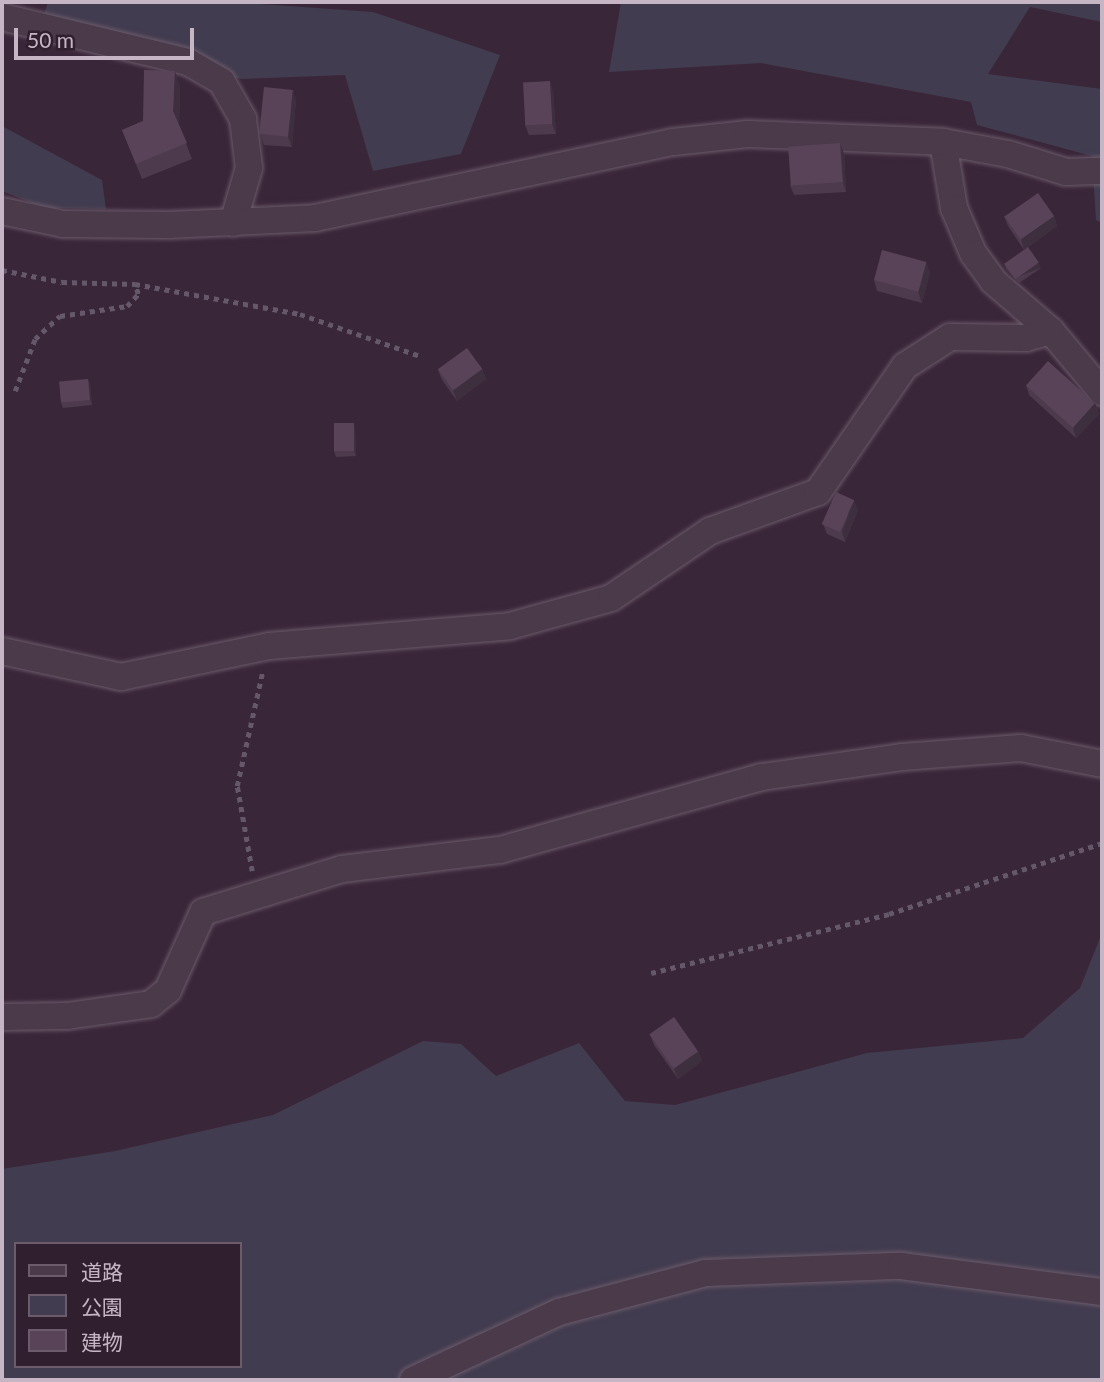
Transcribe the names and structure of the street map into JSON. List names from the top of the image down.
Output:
{
  "legend": ["道路", "公園", "建物"],
  "scale_bar": "50 m"
}
